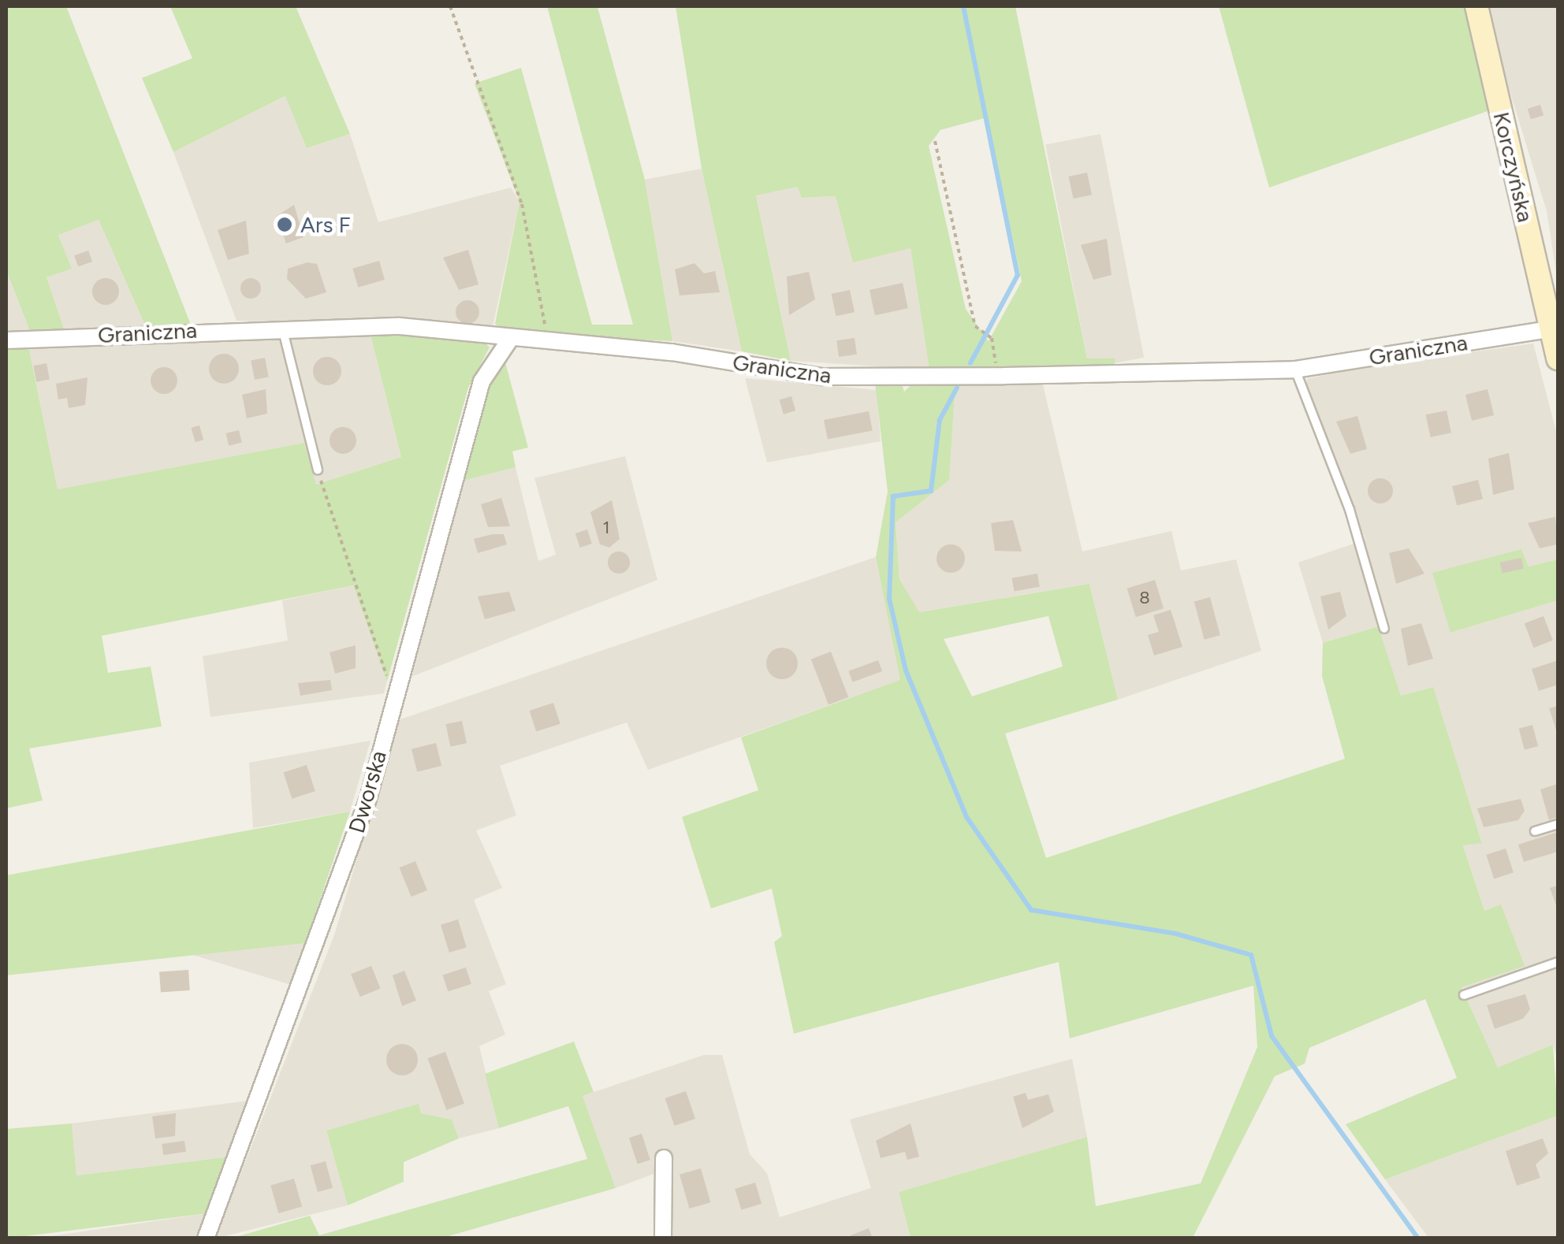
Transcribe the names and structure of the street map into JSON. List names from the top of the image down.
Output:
{
  "streets": {
    "main road": ["Korczyńska"],
    "street": ["Graniczna", "Dworska"]
  },
  "crossings": [
    ["Korczyńska", "Graniczna"],
    ["Graniczna", "Dworska"]
  ],
  "places": ["Ars F"],
  "house_numbers": ["1", "8"]
}
